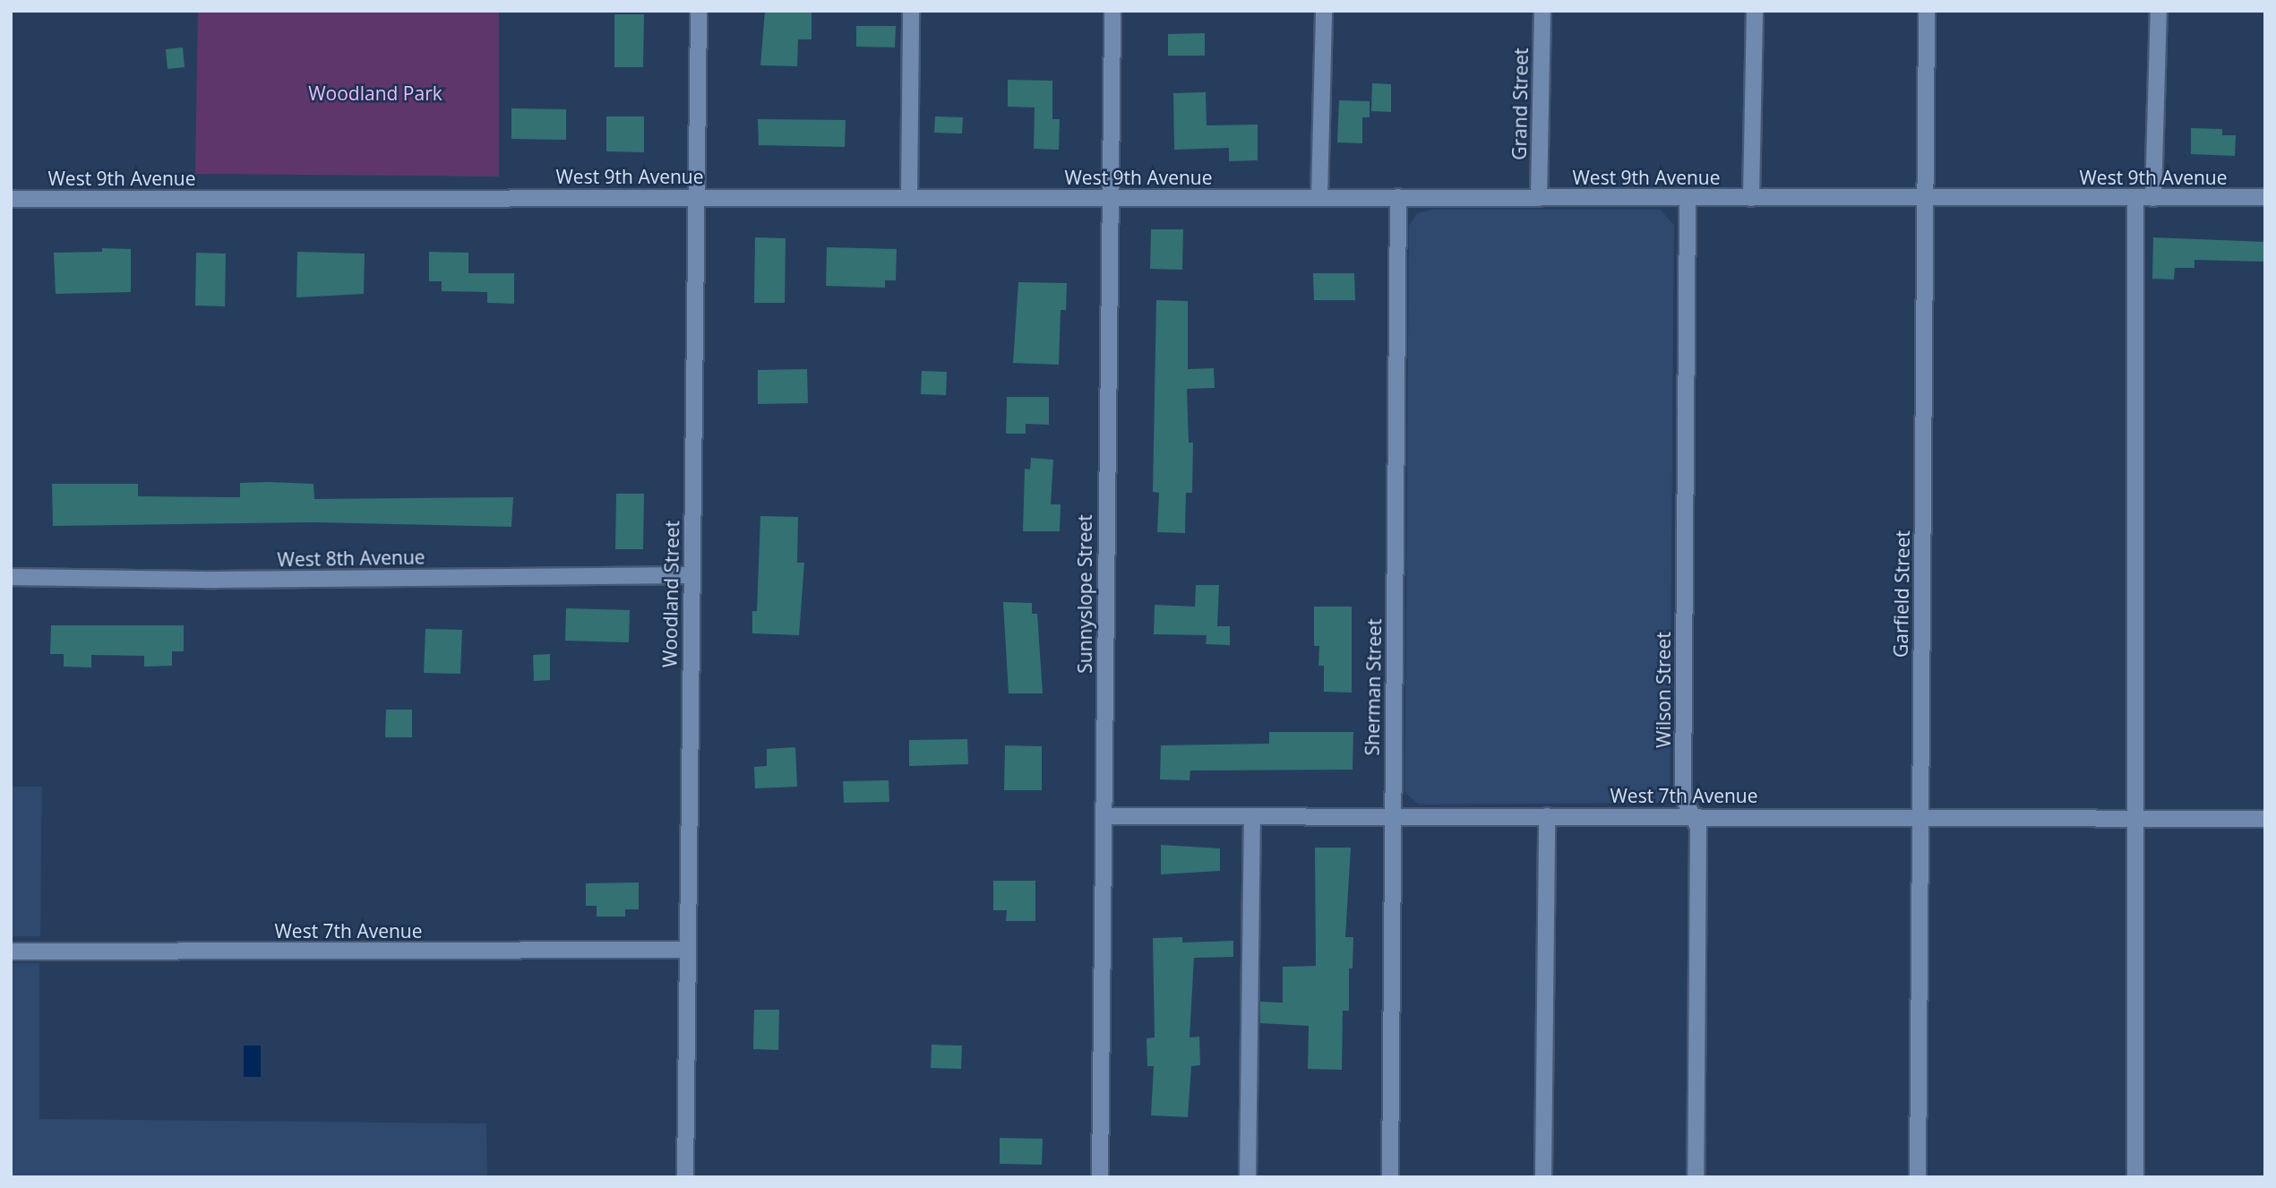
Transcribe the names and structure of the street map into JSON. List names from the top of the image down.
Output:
{
  "streets": {
    "street": [
      "Grand Street",
      "West 9th Avenue",
      "West 8th Avenue",
      "Woodland Street",
      "Sunnyslope Street",
      "Garfield Street",
      "Sherman Street",
      "Wilson Street",
      "West 7th Avenue"
    ]
  },
  "crossings": [
    ["Grand Street", "West 9th Avenue"],
    ["West 9th Avenue", "Woodland Street"],
    ["West 9th Avenue", "Sunnyslope Street"],
    ["West 9th Avenue", "Garfield Street"],
    ["West 9th Avenue", "Sherman Street"],
    ["West 9th Avenue", "Wilson Street"],
    ["West 8th Avenue", "Woodland Street"],
    ["Woodland Street", "West 7th Avenue"],
    ["Sunnyslope Street", "West 7th Avenue"],
    ["Garfield Street", "West 7th Avenue"],
    ["Sherman Street", "West 7th Avenue"],
    ["Wilson Street", "West 7th Avenue"]
  ],
  "parks": ["Woodland Park"]
}
